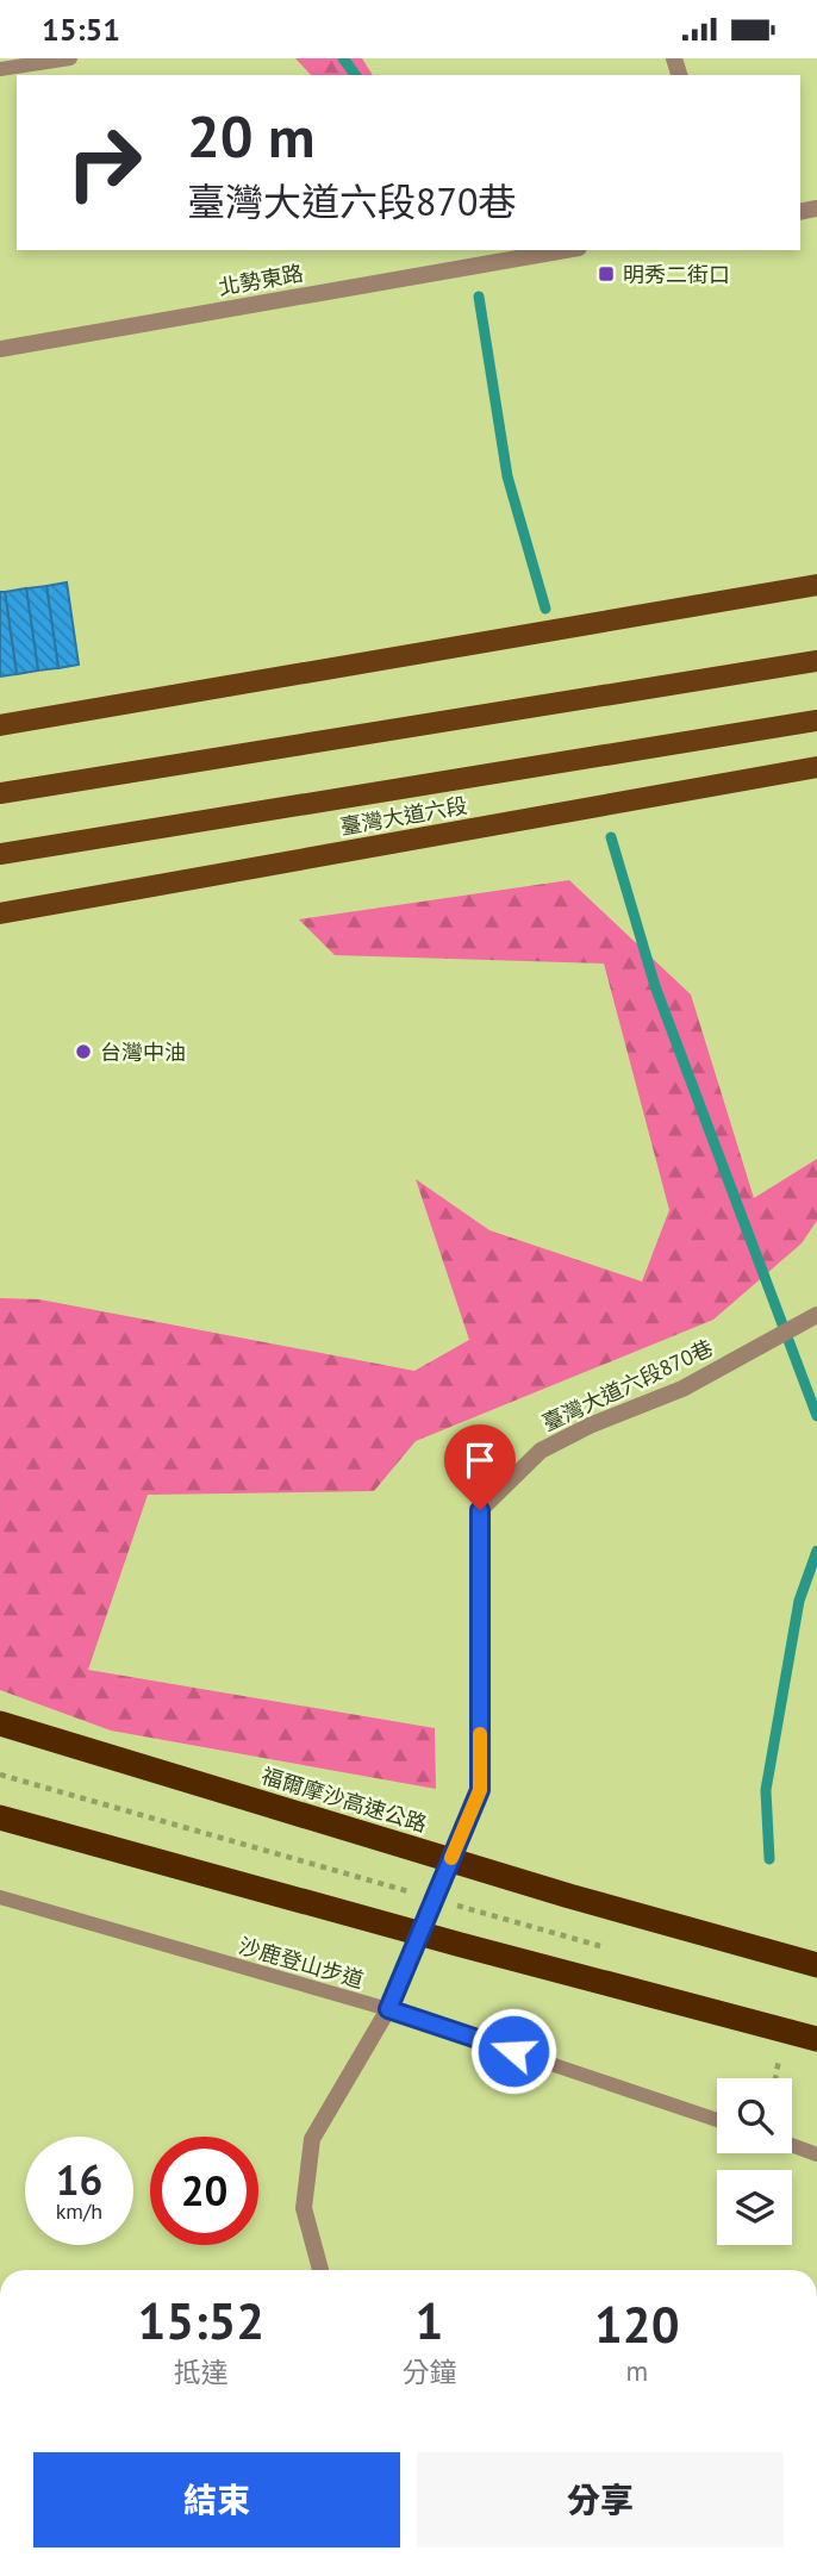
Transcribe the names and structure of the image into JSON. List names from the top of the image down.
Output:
{
  "streets": {
    "highway": ["福爾摩沙高速公路"],
    "main road": ["臺灣大道六段"],
    "street": ["北勢東路", "臺灣大道六段870巷"],
    "lane": ["沙鹿登山步道"]
  },
  "crossings": [
    ["臺灣大道六段870巷", "沙鹿登山步道"]
  ],
  "places": {
    "transit": ["明秀二街口"],
    "other": ["台灣中油"]
  },
  "page": {
    "status": "15:51",
    "turn": ["20 m", "臺灣大道六段870巷"],
    "speed": "16 km/h",
    "limit": "20",
    "eta": [
      "15:52",
      "抵達",
      "1",
      "分鐘",
      "120",
      "m"
    ],
    "buttons": ["結束", "分享"]
  }
}
